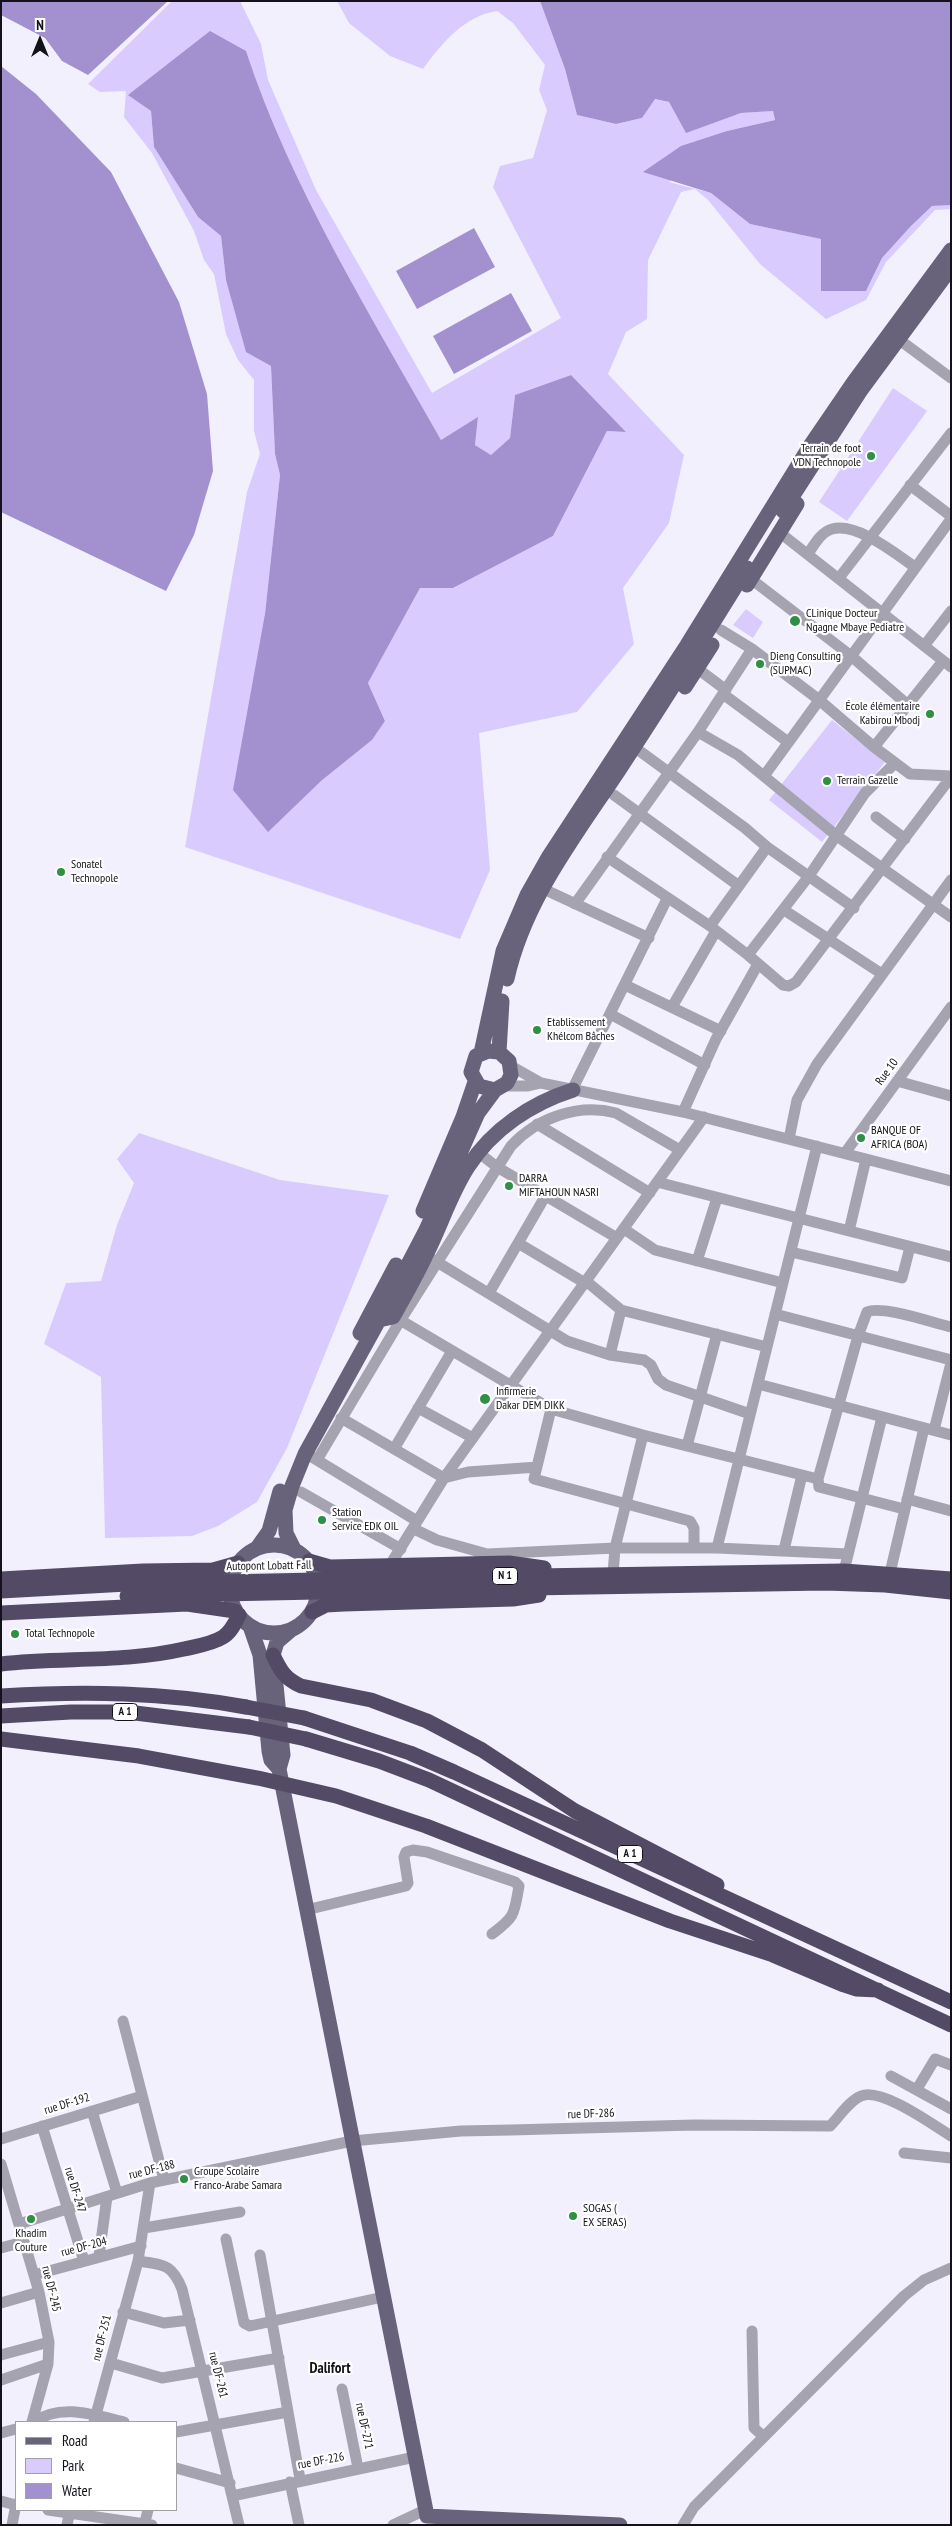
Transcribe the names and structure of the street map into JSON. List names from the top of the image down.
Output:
{
  "streets": {
    "highway": ["N 1", "A 1"],
    "street": [
      "Rue 10",
      "rue DF-192",
      "rue DF-286",
      "rue DF-188",
      "rue DF-247",
      "rue DF-204",
      "rue DF-245",
      "rue DF-251",
      "rue DF-261",
      "rue DF-271",
      "rue DF-226"
    ]
  },
  "crossings": [
    ["rue DF-192", "rue DF-247"],
    ["rue DF-286", "rue DF-188"],
    ["rue DF-188", "rue DF-247"],
    ["rue DF-188", "rue DF-245"],
    ["rue DF-188", "rue DF-251"],
    ["rue DF-247", "rue DF-204"],
    ["rue DF-204", "rue DF-245"],
    ["rue DF-204", "rue DF-251"],
    ["rue DF-251", "rue DF-261"],
    ["rue DF-261", "rue DF-226"],
    ["rue DF-271", "rue DF-226"]
  ],
  "districts": ["Dalifort"],
  "places": [
    "Terrain de foot VDN Technopole",
    "CLinique Docteur Ngagne Mbaye Pediatre",
    "Dieng Consulting (SUPMAC)",
    "École élémentaire Kabirou Mbodj",
    "Terrain Gazelle",
    "Sonatel Technopole",
    "Etablissement Khélcom Bâches",
    "BANQUE OF AFRICA (BOA)",
    "DARRA MIFTAHOUN NASRI",
    "Infirmerie Dakar DEM DIKK",
    "Station Service EDK OIL",
    "Total Technopole",
    "Groupe Scolaire Franco-Arabe Samara",
    "SOGAS ( EX SERAS)",
    "Khadim Couture"
  ],
  "legend": ["Road", "Park", "Water"],
  "north": "top"
}
